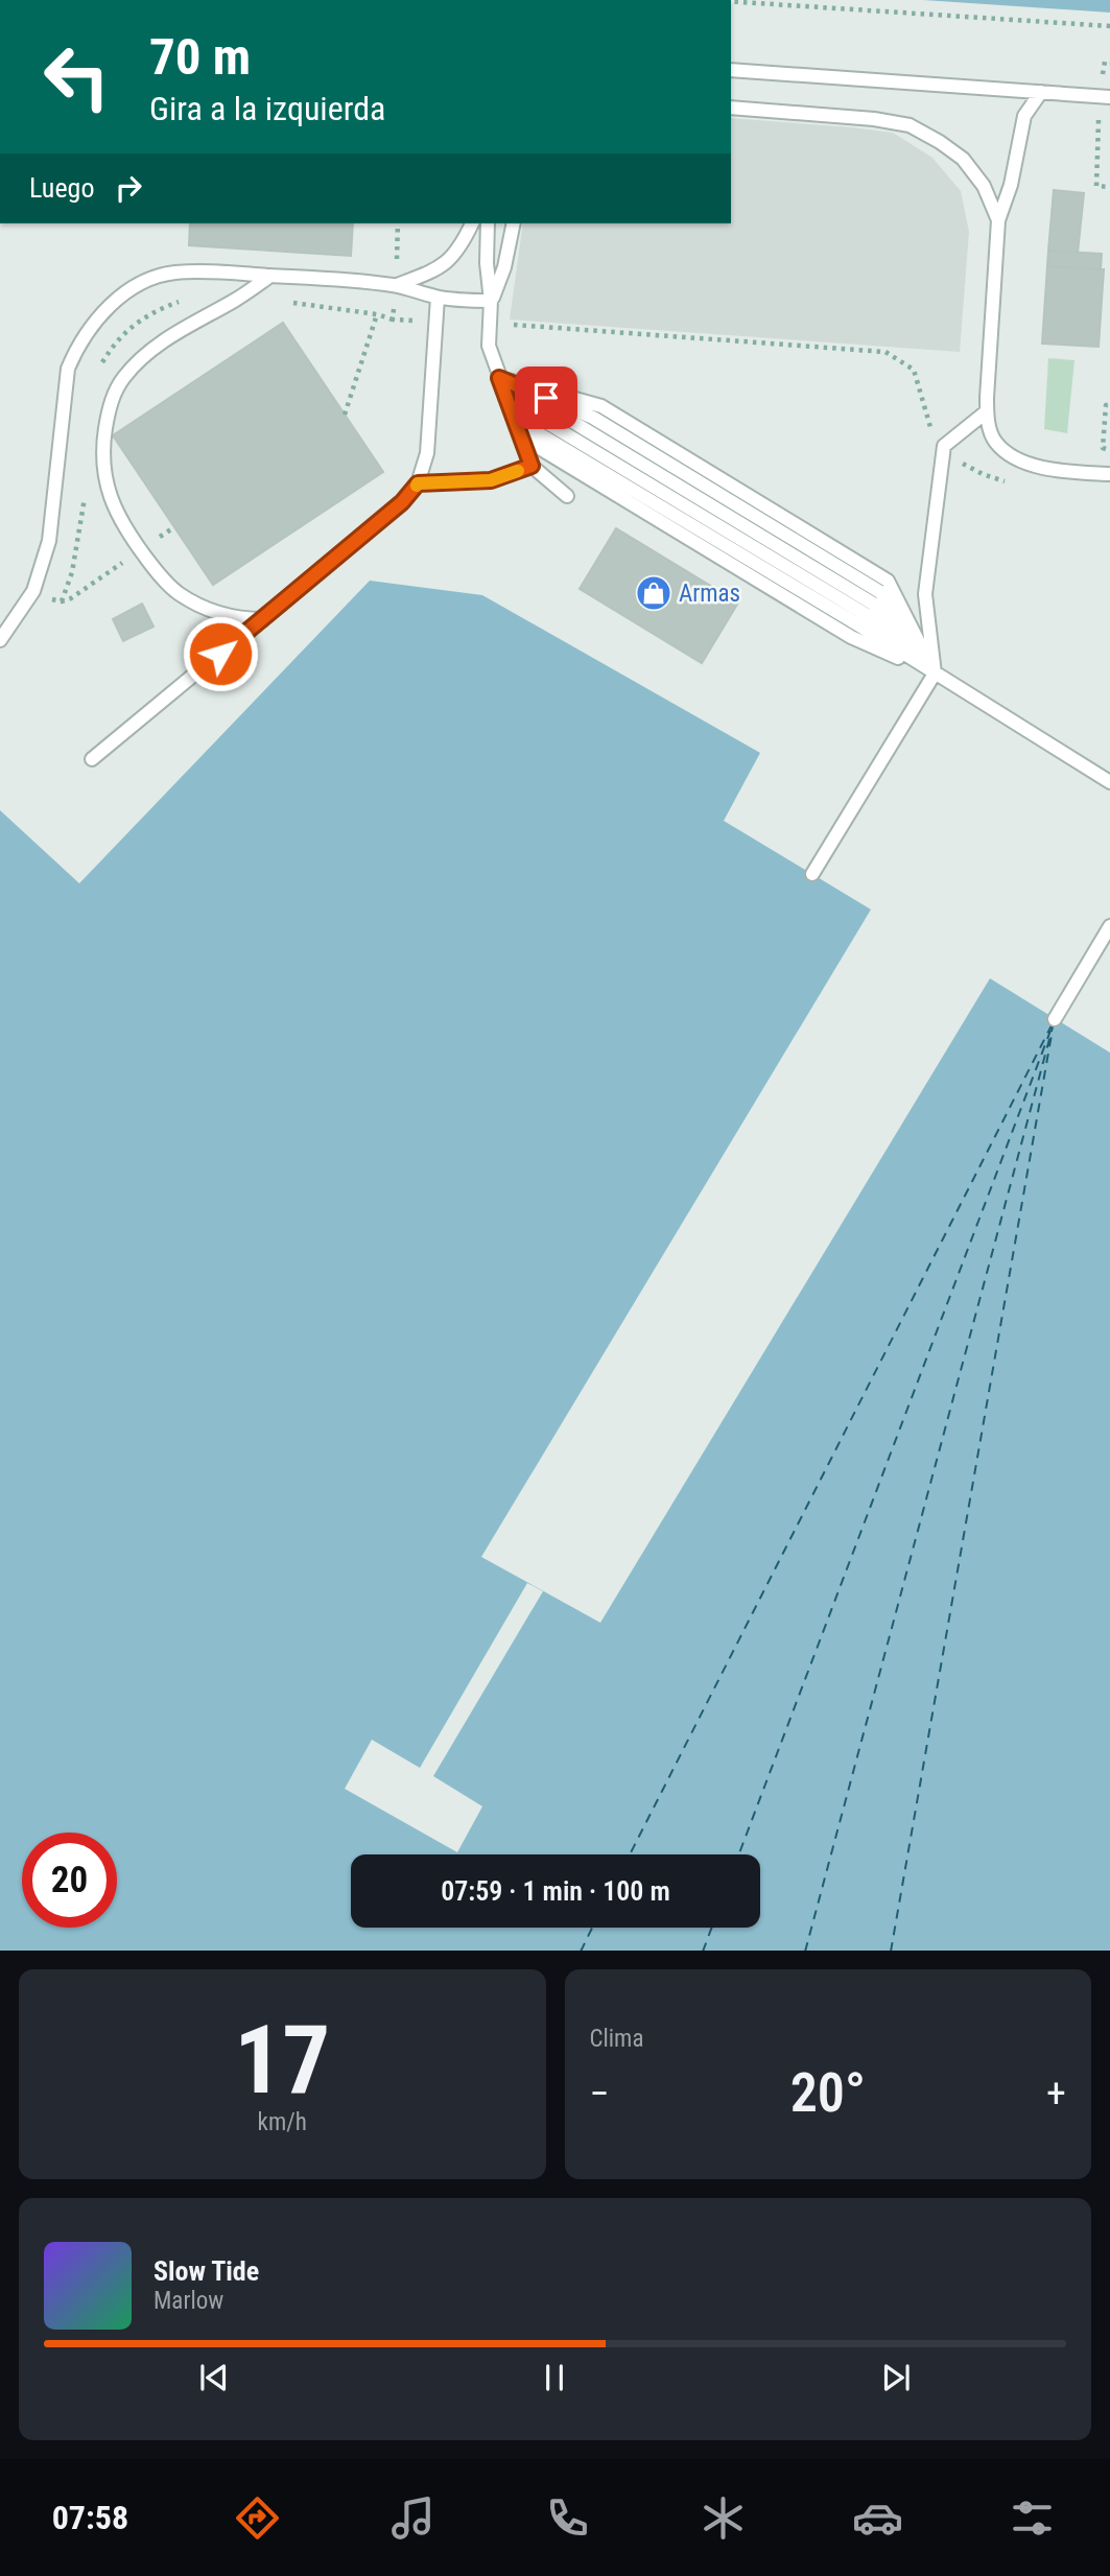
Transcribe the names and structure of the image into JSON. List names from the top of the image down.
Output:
{
  "places": {
    "shop": ["Armas"]
  },
  "page": {
    "turn": ["70 m", "Gira a la izquierda"],
    "then": "Luego",
    "limit": "20",
    "trip": "07:59 · 1 min · 100 m",
    "tile": [
      ["17", "km/h"],
      "Clima"
    ],
    "heat": ["−", "20°", "+"],
    "song": ["Slow Tide", "Marlow"],
    "tabs": "07:58"
  }
}
